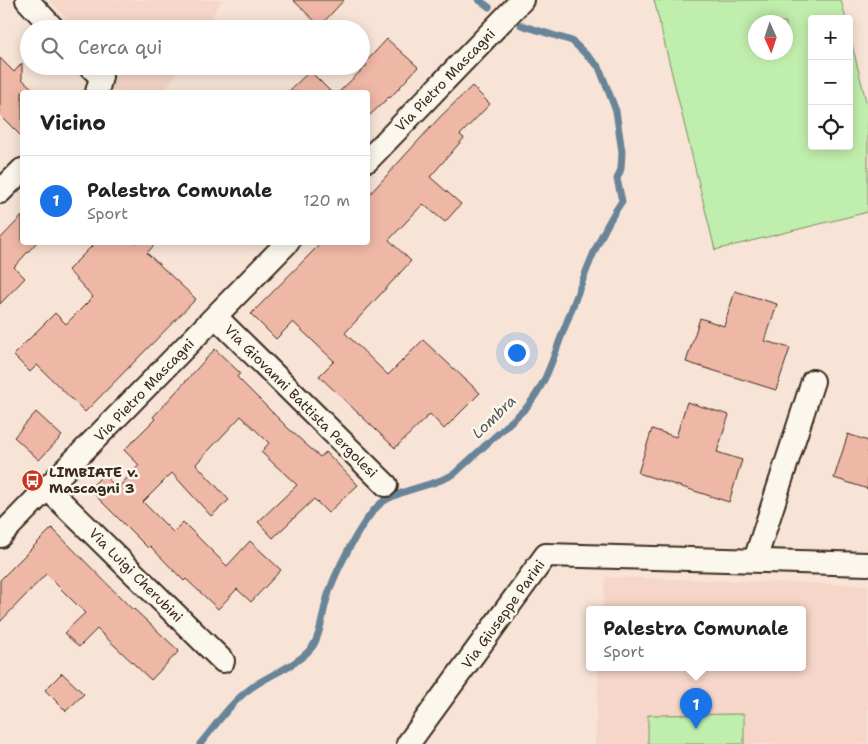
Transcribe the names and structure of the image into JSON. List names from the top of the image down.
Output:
{
  "streets": {
    "street": [
      "Via Pietro Mascagni",
      "Via Giovanni Battista Pergolesi",
      "Via Luigi Cherubini",
      "Via Giuseppe Parini"
    ]
  },
  "crossings": [
    ["Via Pietro Mascagni", "Via Giovanni Battista Pergolesi"],
    ["Via Pietro Mascagni", "Via Luigi Cherubini"]
  ],
  "water": ["Lombra"],
  "places": {
    "bus stop": ["LIMBIATE v. Mascagni 3"]
  },
  "north": "bottom",
  "page": {
    "map_buttons": ["+", "−"],
    "search": "Cerca qui",
    "heading": "Vicino",
    "list": [
      {
        "mark": "1",
        "name": "Palestra Comunale",
        "note": "Sport",
        "value": "120 m"
      }
    ],
    "popup": ["Palestra Comunale", "Sport"],
    "pins": "1"
  }
}
